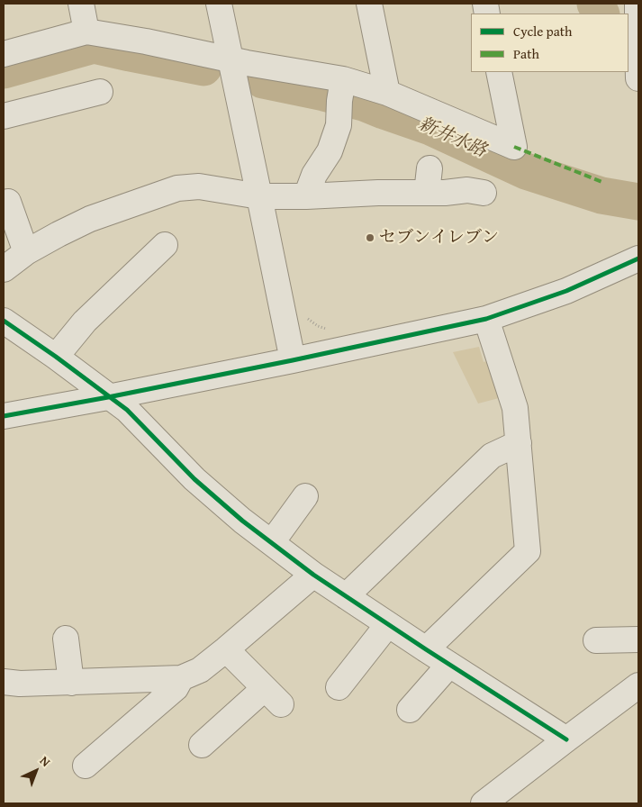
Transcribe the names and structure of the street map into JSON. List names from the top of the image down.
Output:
{
  "water": ["新井水路"],
  "places": ["セブンイレブン"],
  "legend": ["Cycle path", "Path"],
  "north": "top right"
}
